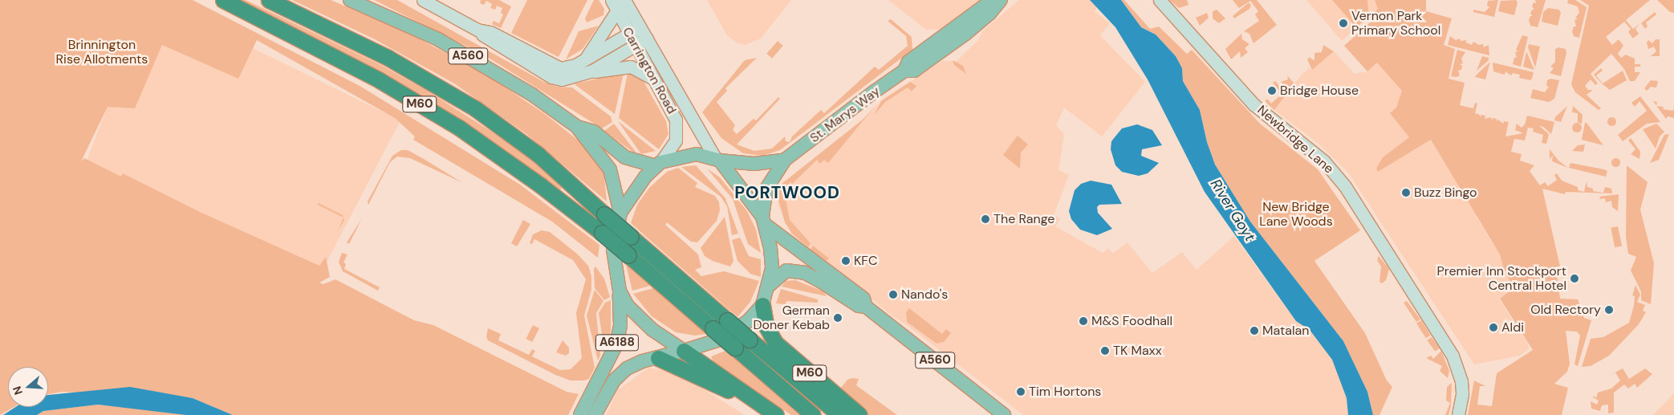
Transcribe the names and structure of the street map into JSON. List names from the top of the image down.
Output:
{
  "streets": {
    "highway": ["M60"],
    "main road": ["A560", "St. Marys Way", "A6188"],
    "street": ["Carrington Road", "Newbridge Lane"]
  },
  "crossings": [
    ["A560", "Carrington Road"],
    ["A560", "St. Marys Way"],
    ["Carrington Road", "St. Marys Way"]
  ],
  "districts": ["PORTWOOD"],
  "water": ["River Goyt"],
  "parks": ["Brinnington Rise Allotments", "New Bridge Lane Woods"],
  "places": [
    "Vernon Park Primary School",
    "Bridge House",
    "Buzz Bingo",
    "The Range",
    "KFC",
    "Premier Inn Stockport Central Hotel",
    "Nando's",
    "Old Rectory",
    "German Doner Kebab",
    "M&S Foodhall",
    "Aldi",
    "Matalan",
    "TK Maxx",
    "Tim Hortons"
  ],
  "north": "left"
}
